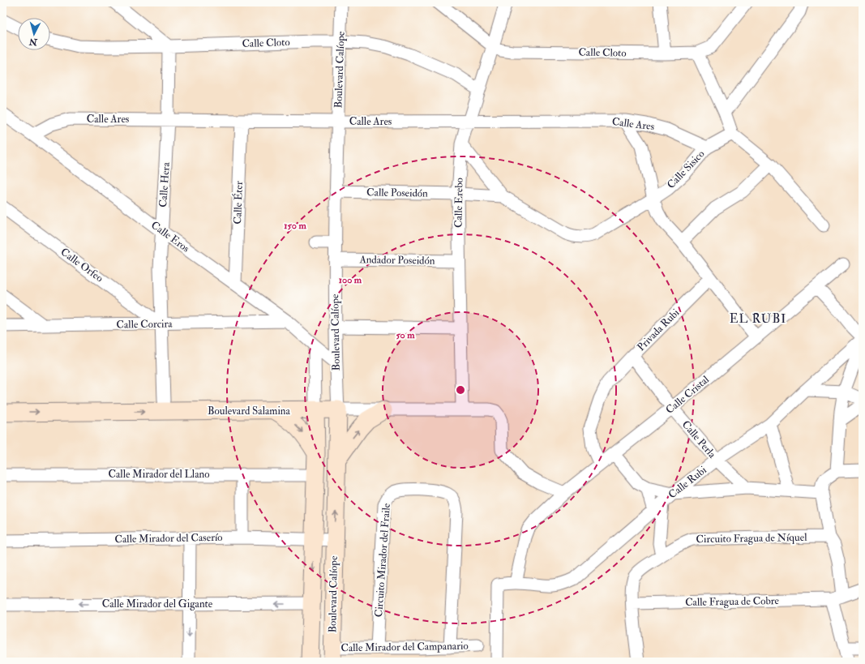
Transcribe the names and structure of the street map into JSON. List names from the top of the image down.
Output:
{
  "streets": {
    "street": [
      "Calle Cloto",
      "Boulevard Calíope",
      "Calle Ares",
      "Calle Sisico",
      "Calle Hera",
      "Calle Poseidón",
      "Calle Éter",
      "Calle Erebo",
      "Calle Eros",
      "Andador Poseidón",
      "Calle Orfeo",
      "Calle Corcira",
      "Privada Rubi",
      "Calle Cristal",
      "Boulevard Salamina",
      "Calle Perla",
      "Calle Mirador del Llano",
      "Calle Rubi",
      "Calle Mirador del Caserío",
      "Circuito Fragua de Níquel",
      "Circuito Mirador del Fraile",
      "Calle Fragua de Cobre",
      "Calle Mirador del Gigante",
      "Calle Mirador del Campanario"
    ]
  },
  "crossings": [
    ["Calle Cloto", "Boulevard Calíope"],
    ["Calle Cloto", "Calle Hera"],
    ["Calle Cloto", "Calle Erebo"],
    ["Boulevard Calíope", "Calle Ares"],
    ["Boulevard Calíope", "Calle Poseidón"],
    ["Boulevard Calíope", "Calle Eros"],
    ["Boulevard Calíope", "Andador Poseidón"],
    ["Boulevard Calíope", "Boulevard Salamina"],
    ["Boulevard Calíope", "Calle Mirador del Llano"],
    ["Boulevard Calíope", "Calle Mirador del Caserío"],
    ["Boulevard Calíope", "Calle Mirador del Gigante"],
    ["Boulevard Calíope", "Calle Mirador del Campanario"],
    ["Calle Ares", "Calle Sisico"],
    ["Calle Ares", "Calle Hera"],
    ["Calle Ares", "Calle Éter"],
    ["Calle Ares", "Calle Erebo"],
    ["Calle Ares", "Calle Eros"],
    ["Calle Sisico", "Calle Poseidón"],
    ["Calle Hera", "Calle Eros"],
    ["Calle Hera", "Calle Orfeo"],
    ["Calle Hera", "Calle Corcira"],
    ["Calle Hera", "Boulevard Salamina"],
    ["Calle Poseidón", "Calle Erebo"],
    ["Calle Éter", "Calle Eros"],
    ["Calle Erebo", "Andador Poseidón"],
    ["Calle Erebo", "Boulevard Salamina"],
    ["Calle Eros", "Calle Corcira"],
    ["Calle Orfeo", "Calle Corcira"],
    ["Privada Rubi", "Calle Cristal"],
    ["Privada Rubi", "Calle Perla"],
    ["Calle Cristal", "Boulevard Salamina"],
    ["Calle Cristal", "Calle Perla"],
    ["Calle Cristal", "Calle Rubi"],
    ["Calle Perla", "Calle Rubi"],
    ["Circuito Fragua de Níquel", "Calle Fragua de Cobre"],
    ["Circuito Mirador del Fraile", "Calle Mirador del Campanario"]
  ],
  "one_way": ["Calle Mirador del Gigante"],
  "districts": ["EL RUBI"],
  "north": "bottom",
  "rings": ["150 m", "100 m", "50 m"]
}
